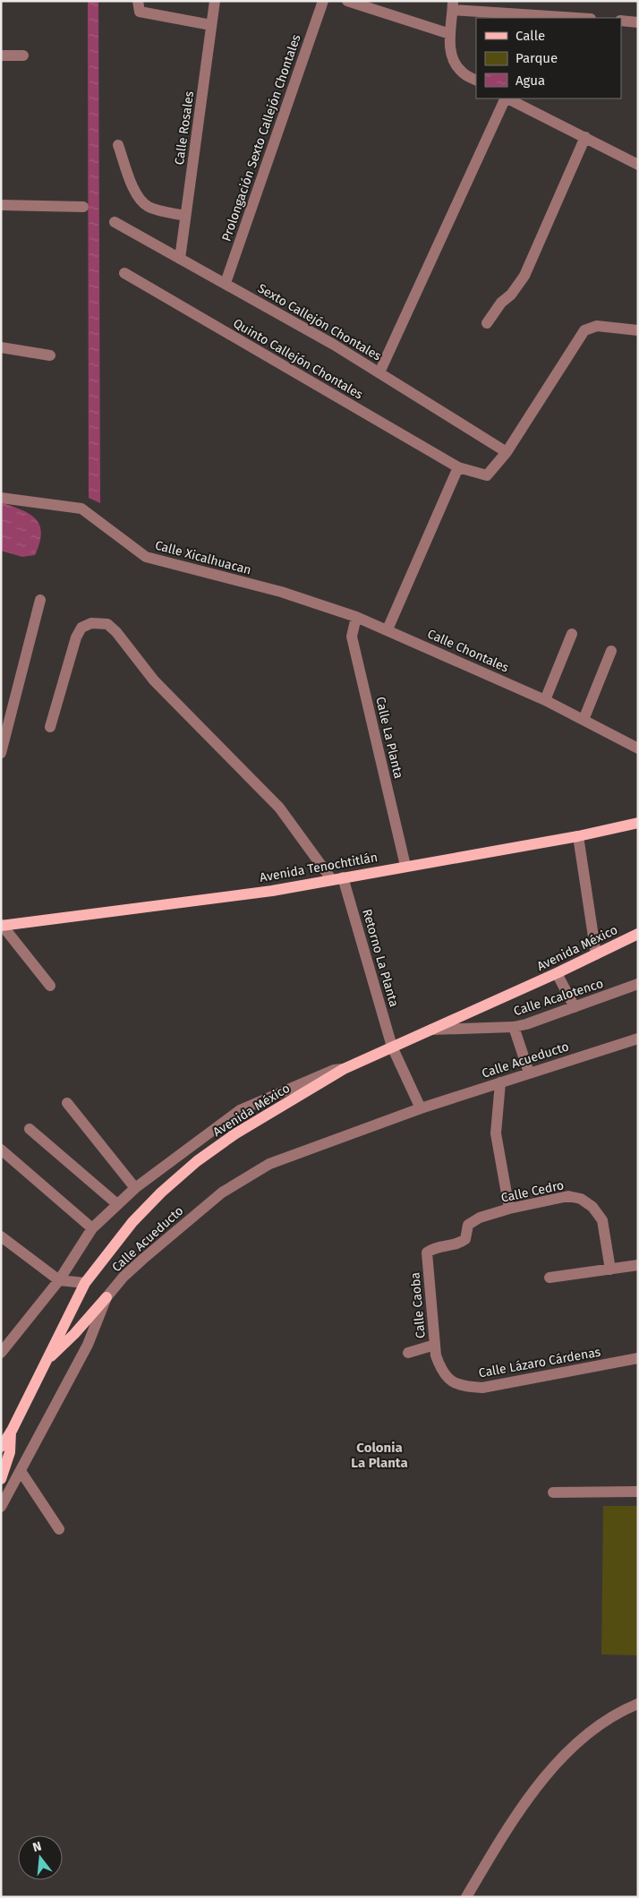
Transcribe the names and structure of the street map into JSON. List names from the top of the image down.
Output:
{
  "streets": {
    "main road": ["Avenida Tenochtitlán", "Avenida México"],
    "street": [
      "Calle Rosales",
      "Prolongación Sexto Callejón Chontales",
      "Sexto Callejón Chontales",
      "Quinto Callejón Chontales",
      "Calle Xicalhuacan",
      "Calle Chontales",
      "Calle La Planta",
      "Retorno La Planta",
      "Calle Acalotenco",
      "Calle Acueducto",
      "Calle Cedro",
      "Calle Caoba",
      "Calle Lázaro Cárdenas"
    ]
  },
  "crossings": [
    ["Calle Rosales", "Sexto Callejón Chontales"],
    ["Prolongación Sexto Callejón Chontales", "Sexto Callejón Chontales"],
    ["Sexto Callejón Chontales", "Quinto Callejón Chontales"],
    ["Calle Xicalhuacan", "Calle Chontales"],
    ["Calle Chontales", "Calle La Planta"],
    ["Calle La Planta", "Avenida Tenochtitlán"],
    ["Avenida Tenochtitlán", "Retorno La Planta"],
    ["Avenida México", "Retorno La Planta"],
    ["Avenida México", "Calle Acalotenco"],
    ["Calle Cedro", "Calle Caoba"],
    ["Calle Caoba", "Calle Lázaro Cárdenas"]
  ],
  "districts": ["Colonia La Planta"],
  "legend": ["Calle", "Parque", "Agua"],
  "north": "top"
}
